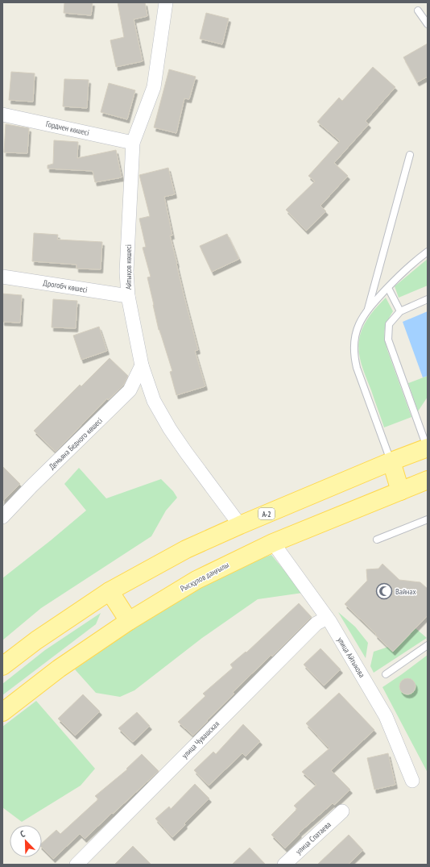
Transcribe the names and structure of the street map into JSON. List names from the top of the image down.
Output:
{
  "streets": {
    "main road": ["A-2", "Рысқұлов даңғылы"],
    "street": [
      "Горднен көшесі",
      "Айтықов көшесі",
      "Дрогобч көшесі",
      "Демьяна Бедного көшесі",
      "улица Айтыкова",
      "улица Чувашская",
      "улица Спатаева"
    ]
  },
  "crossings": [
    ["Горднен көшесі", "Айтықов көшесі"],
    ["Айтықов көшесі", "Дрогобч көшесі"],
    ["Айтықов көшесі", "Демьяна Бедного көшесі"],
    ["Айтықов көшесі", "A-2"],
    ["Рысқұлов даңғылы", "улица Айтыкова"],
    ["улица Айтыкова", "улица Чувашская"]
  ],
  "places": {
    "mosque": ["Вайнах"]
  },
  "north": "top left"
}
